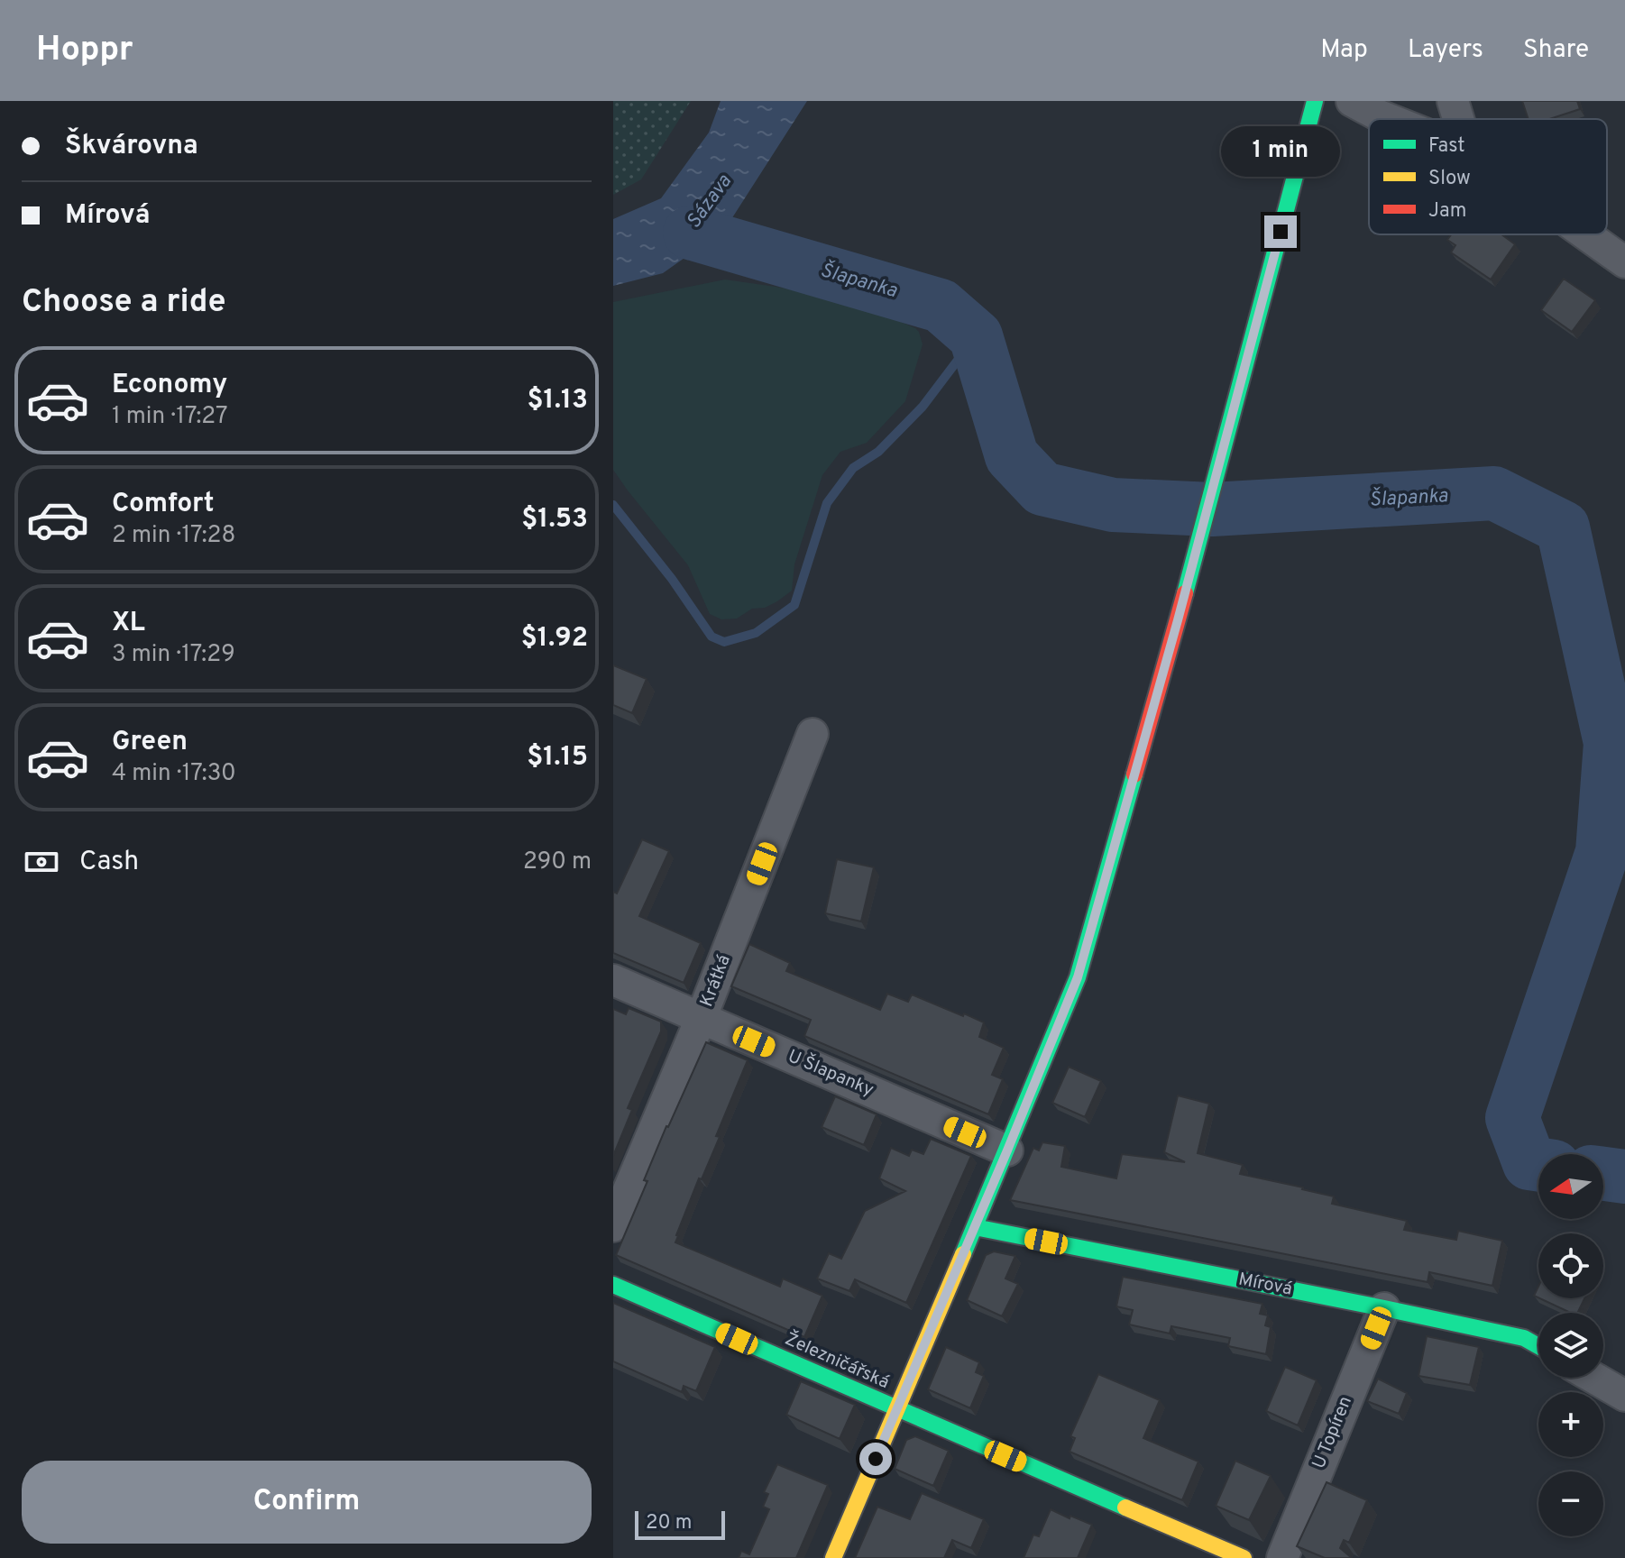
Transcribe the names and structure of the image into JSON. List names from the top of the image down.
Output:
{
  "streets": {
    "street": [
      "Krátká",
      "U Šlapanky",
      "Mírová",
      "Železničářská",
      "U Topíren"
    ]
  },
  "crossings": [
    ["Krátká", "U Šlapanky"],
    ["Mírová", "U Topíren"]
  ],
  "water": ["Sázava", "Šlapanka"],
  "legend": ["Fast", "Slow", "Jam"],
  "scale_bar": "20 m",
  "north": "left",
  "page": {
    "header": "Hoppr",
    "nav": ["Map", "Layers", "Share"],
    "banner": ["Škvárovna", "Mírová"],
    "bubble": "1 min",
    "heading": "Choose a ride",
    "list": [
      {
        "name": "Economy",
        "note": "1 min · 17:27",
        "value": "$1.13"
      },
      {
        "name": "Comfort",
        "note": "2 min · 17:28",
        "value": "$1.53"
      },
      {
        "name": "XL",
        "note": "3 min · 17:29",
        "value": "$1.92"
      },
      {
        "name": "Green",
        "note": "4 min · 17:30",
        "value": "$1.15"
      }
    ],
    "pay": ["Cash", "290 m"],
    "map_buttons": ["+", "−"],
    "buttons": "Confirm",
    "scale": "20 m"
  }
}
